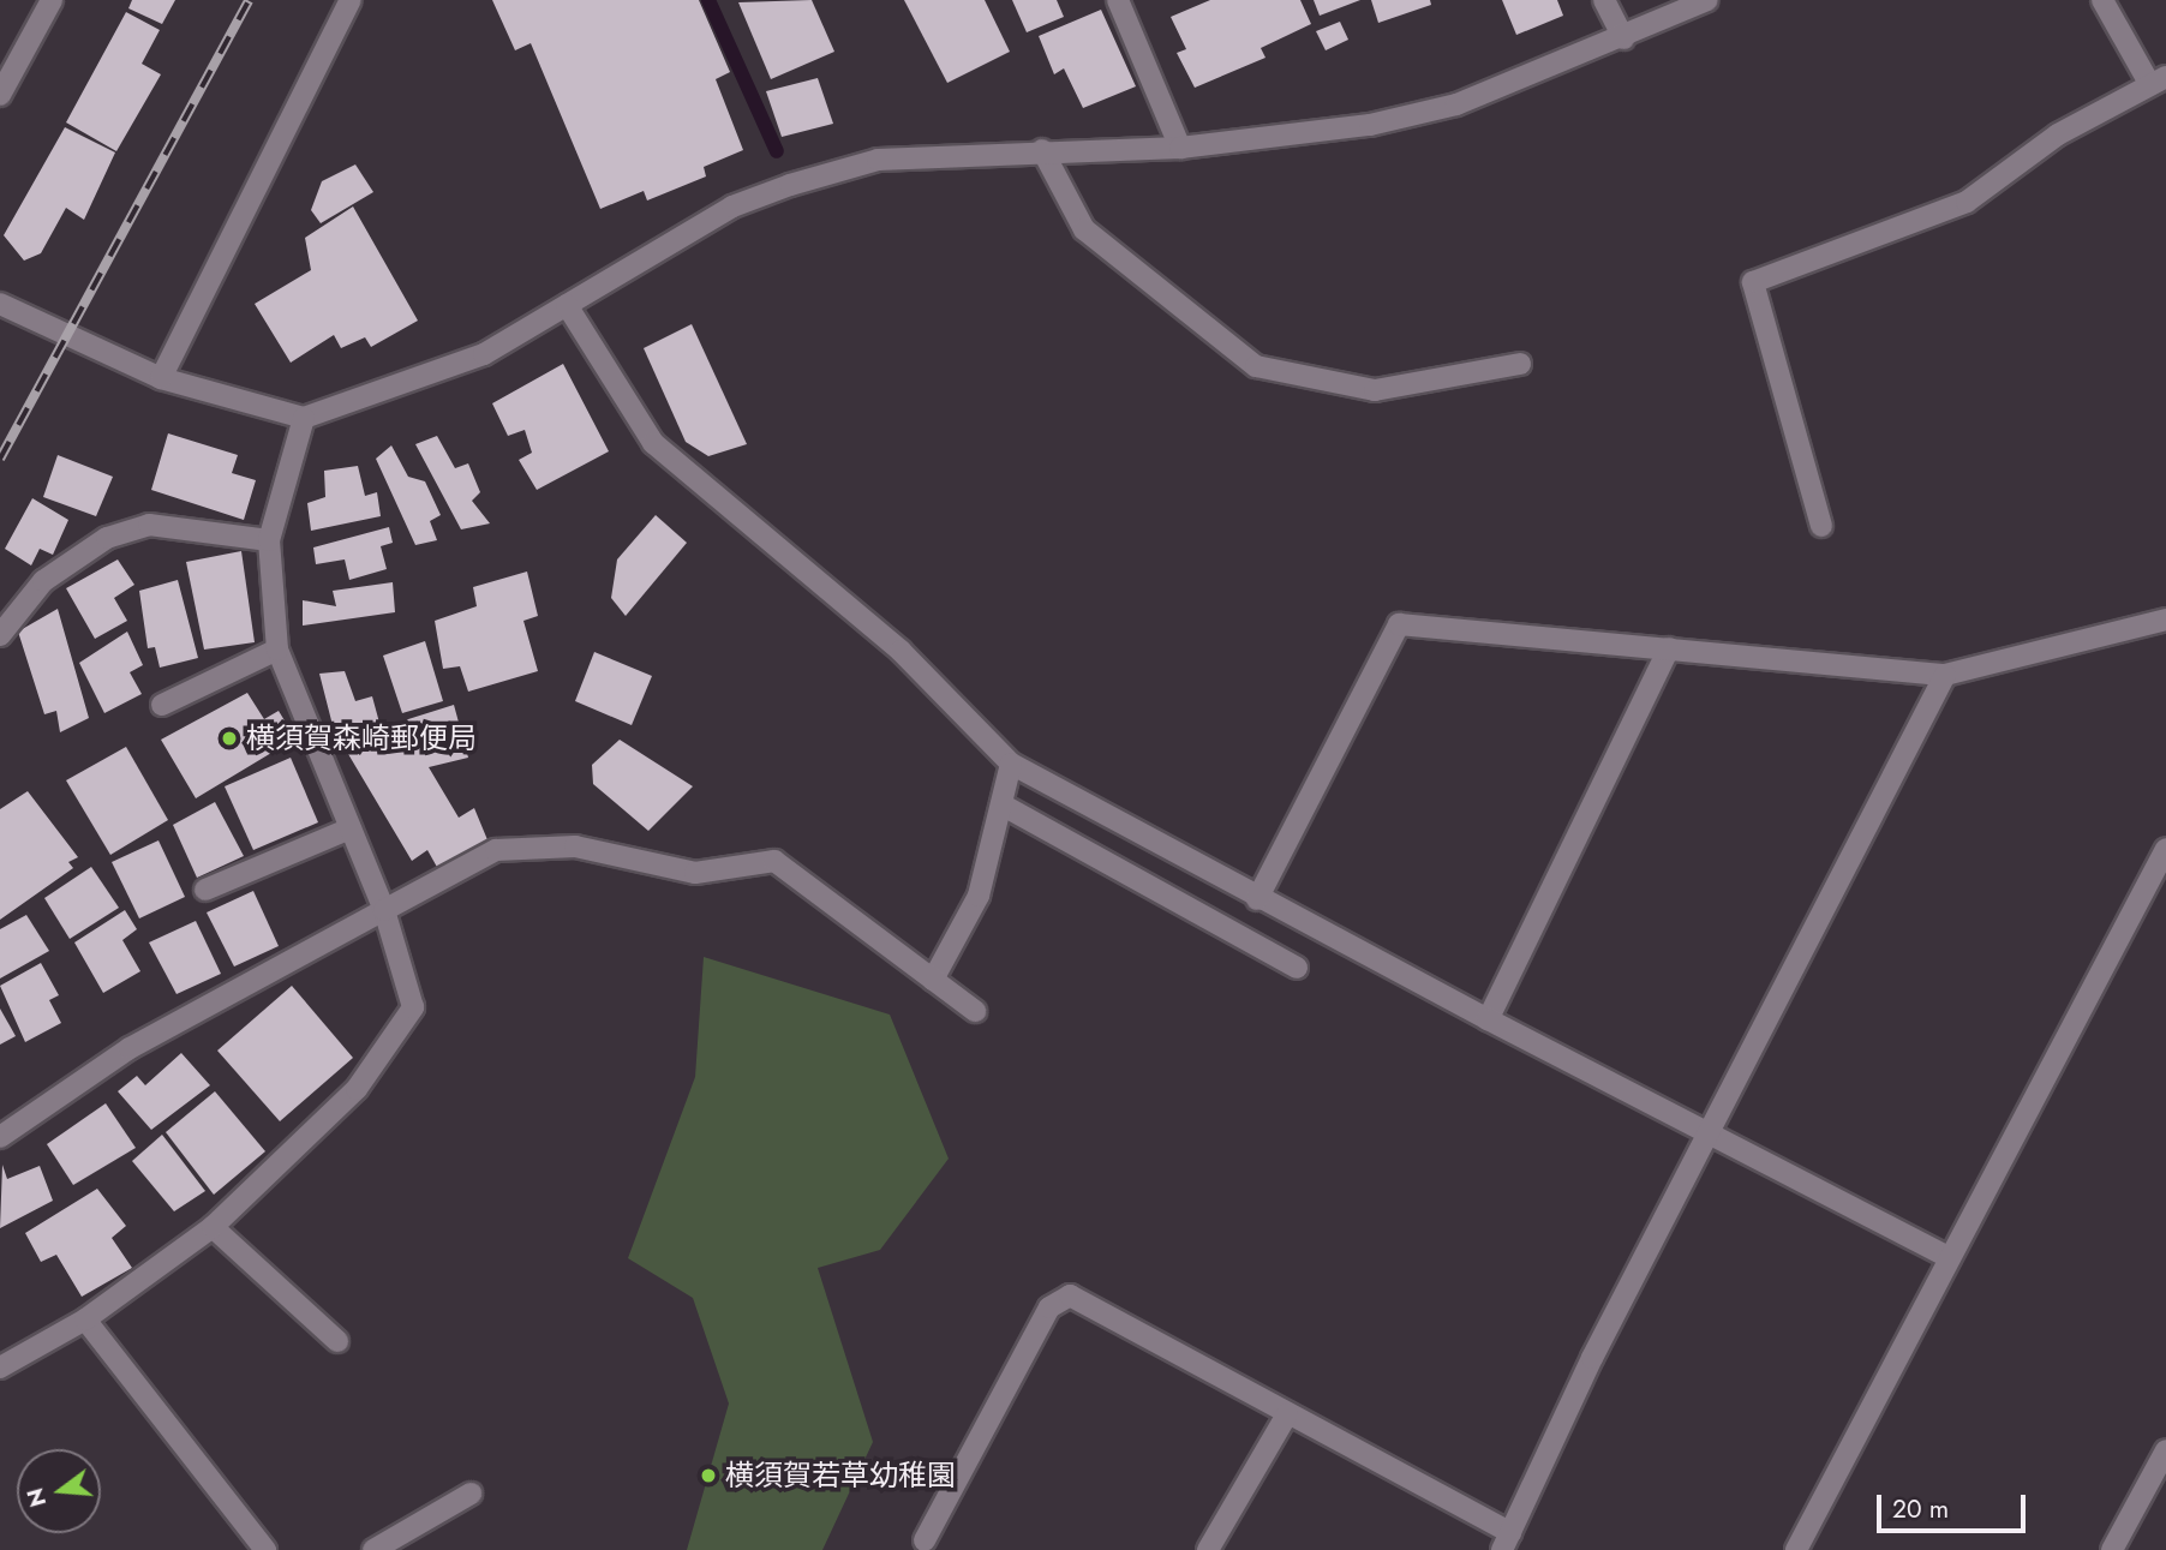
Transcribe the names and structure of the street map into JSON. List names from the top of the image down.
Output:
{
  "places": ["横須賀森崎郵便局", "横須賀若草幼稚園"],
  "scale_bar": "20 m",
  "north": "left"
}
